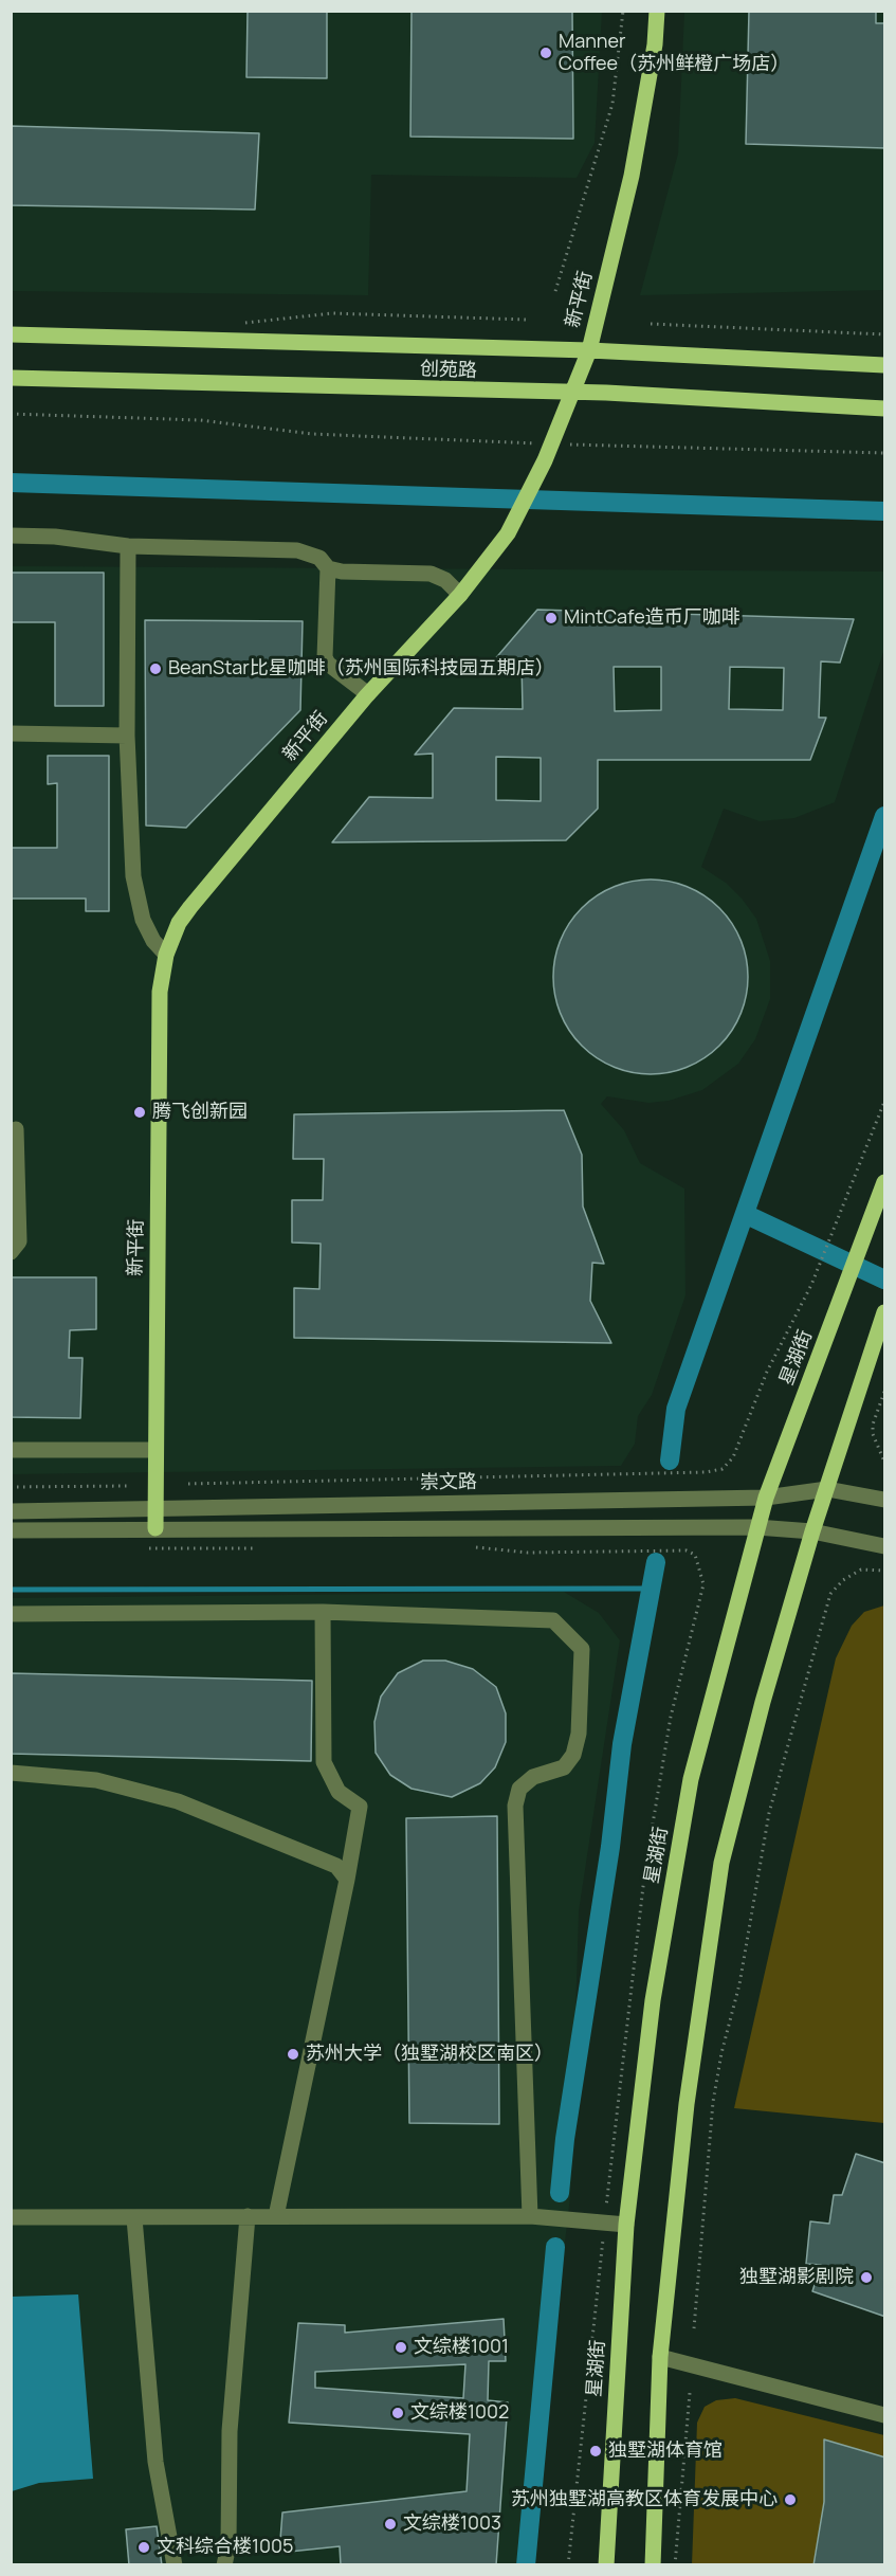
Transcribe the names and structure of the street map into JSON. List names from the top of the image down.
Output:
{
  "streets": {
    "main road": ["新平街", "创苑路", "星湖街"],
    "street": ["崇文路"]
  },
  "crossings": [
    ["新平街", "创苑路"],
    ["新平街", "崇文路"],
    ["星湖街", "崇文路"]
  ],
  "places": [
    "Manner Coffee（苏州鲜橙广场店）",
    "MintCafe造币厂咖啡",
    "BeanStar比星咖啡（苏州国际科技园五期店）",
    "腾飞创新园",
    "苏州大学（独墅湖校区南区）",
    "独墅湖影剧院",
    "文综楼1001",
    "文综楼1002",
    "独墅湖体育馆",
    "苏州独墅湖高教区体育发展中心",
    "文综楼1003",
    "文科综合楼1005"
  ]
}
